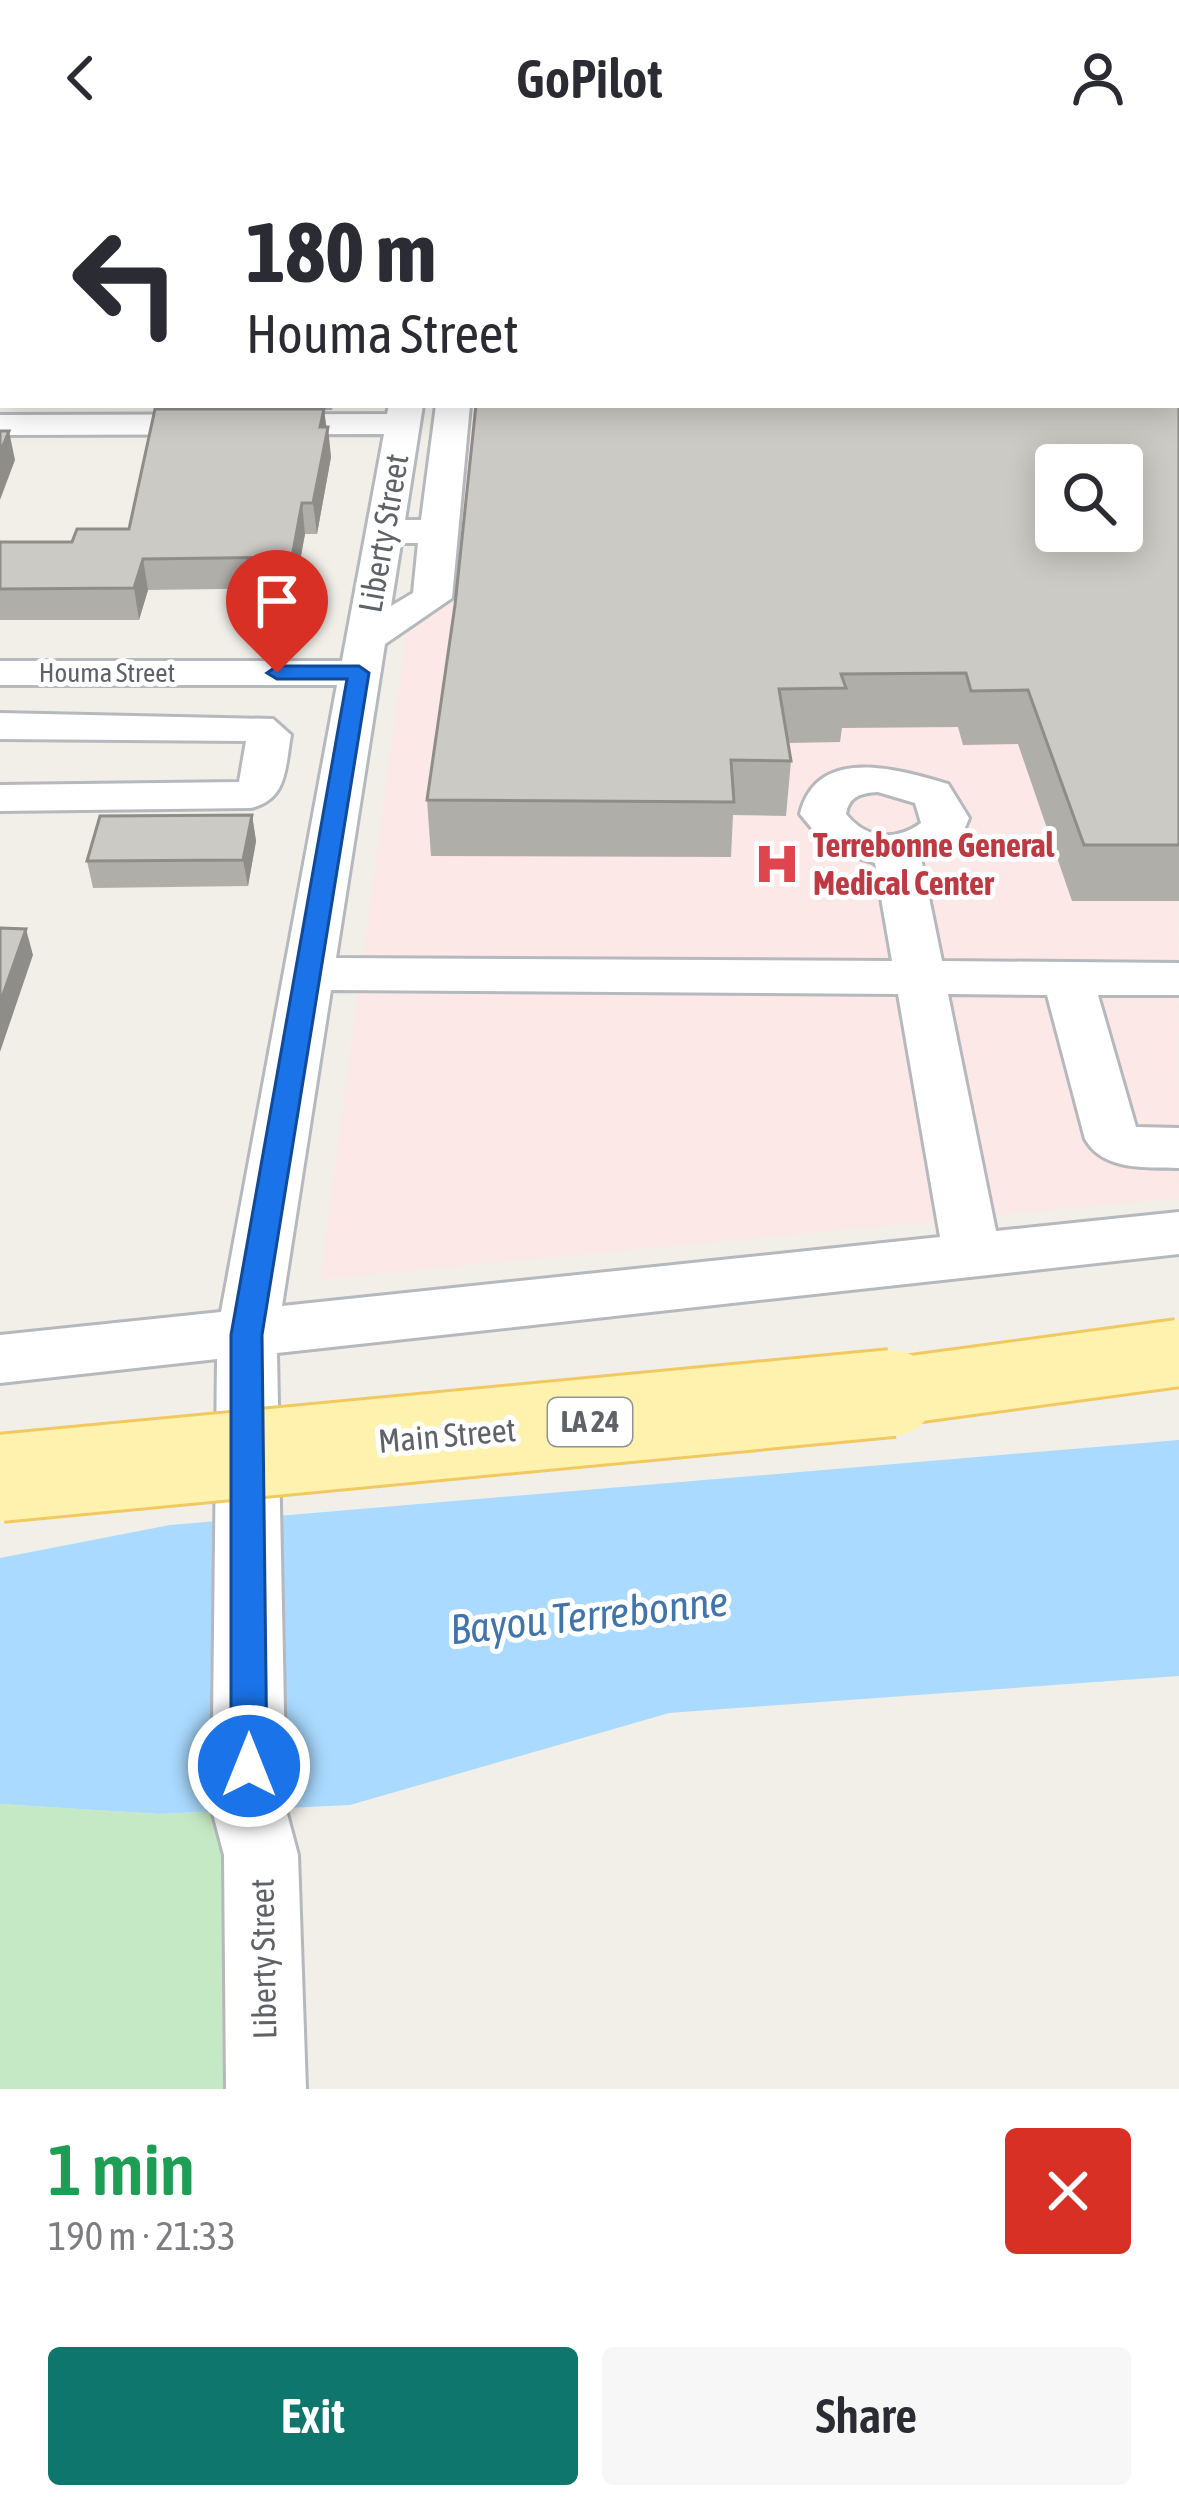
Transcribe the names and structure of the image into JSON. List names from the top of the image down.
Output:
{
  "streets": {
    "main road": ["LA 24", "Main Street"],
    "street": ["Liberty Street", "Houma Street"]
  },
  "crossings": [
    ["Liberty Street", "Houma Street"]
  ],
  "water": ["Bayou Terrebonne"],
  "places": {
    "hospital": ["Terrebonne General Medical Center"]
  },
  "page": {
    "header": "GoPilot",
    "turn": ["180 m", "Houma Street"],
    "heading": ["1 min", "190 m · 21:33"],
    "buttons": ["Exit", "Share"]
  }
}
